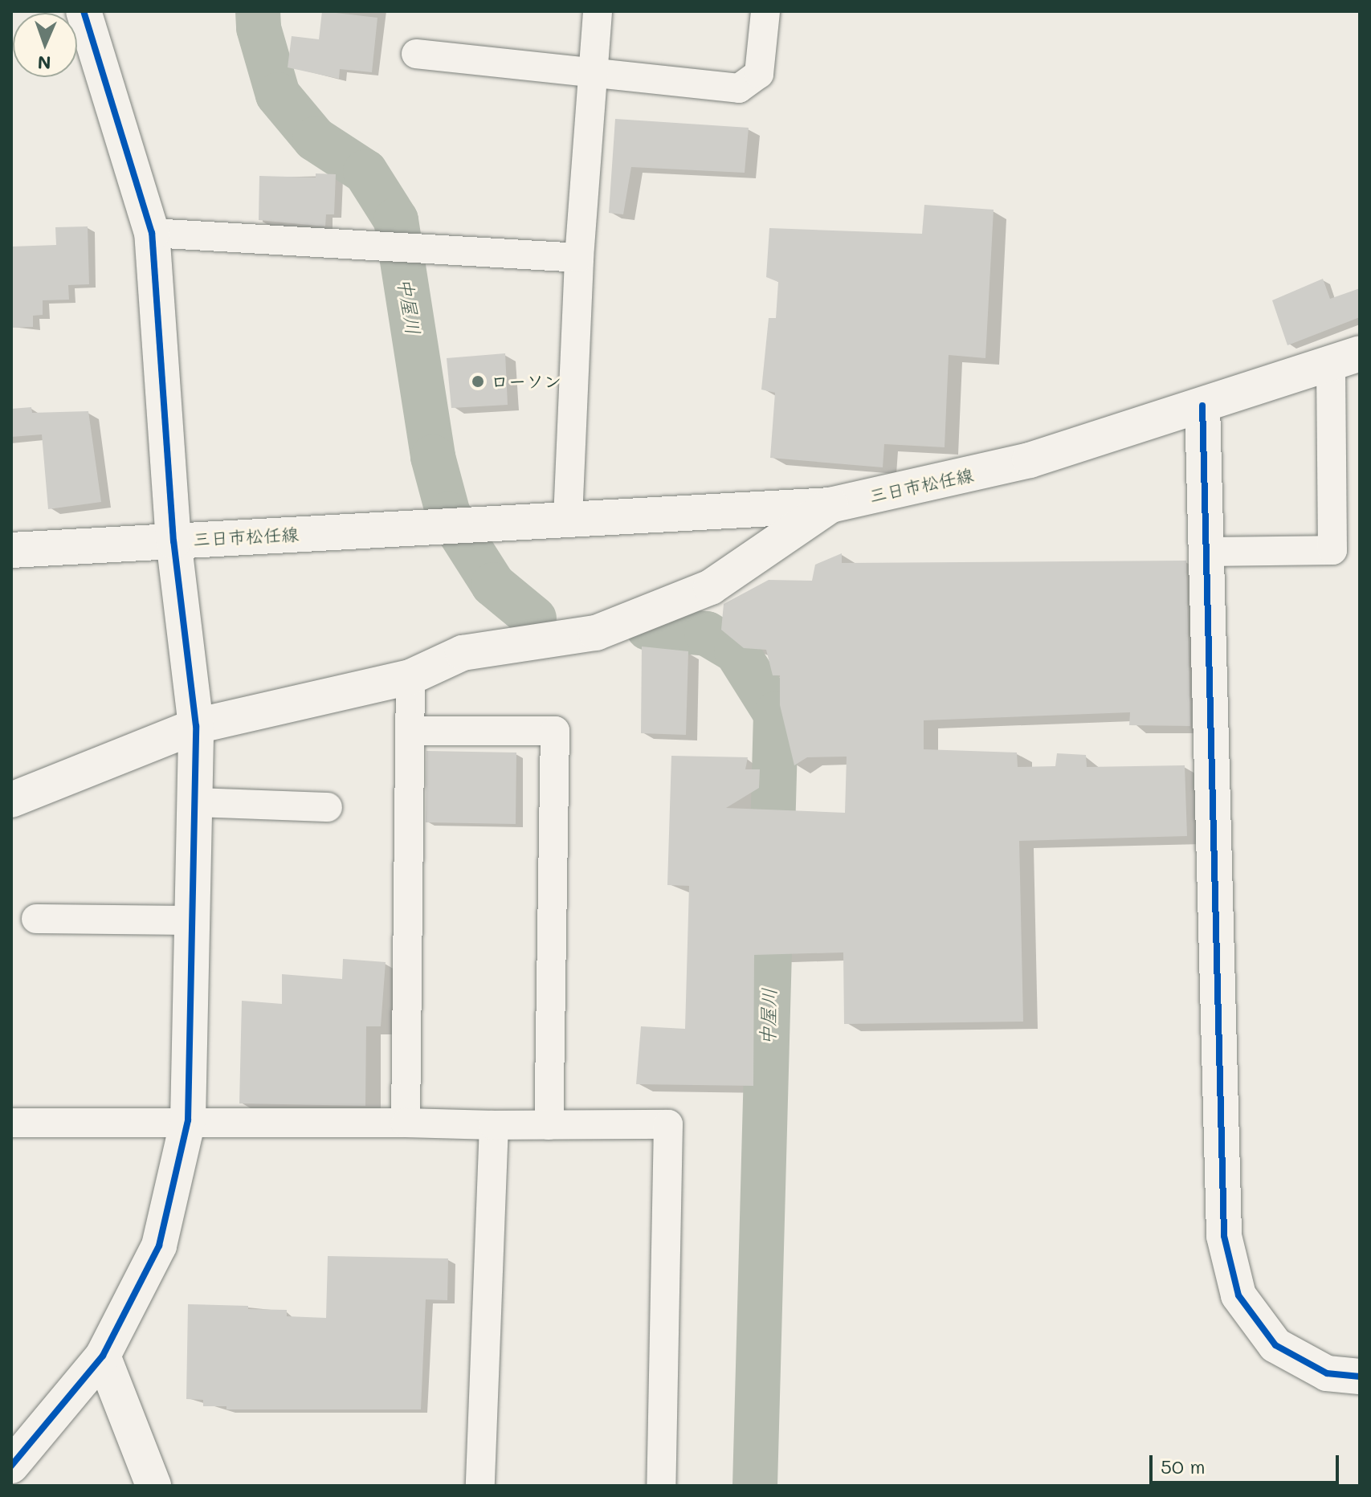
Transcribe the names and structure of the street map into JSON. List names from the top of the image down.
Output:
{
  "streets": {
    "street": ["三日市松任線"]
  },
  "water": ["中屋川"],
  "places": ["ローソン"],
  "scale_bar": "50 m",
  "north": "bottom"
}
